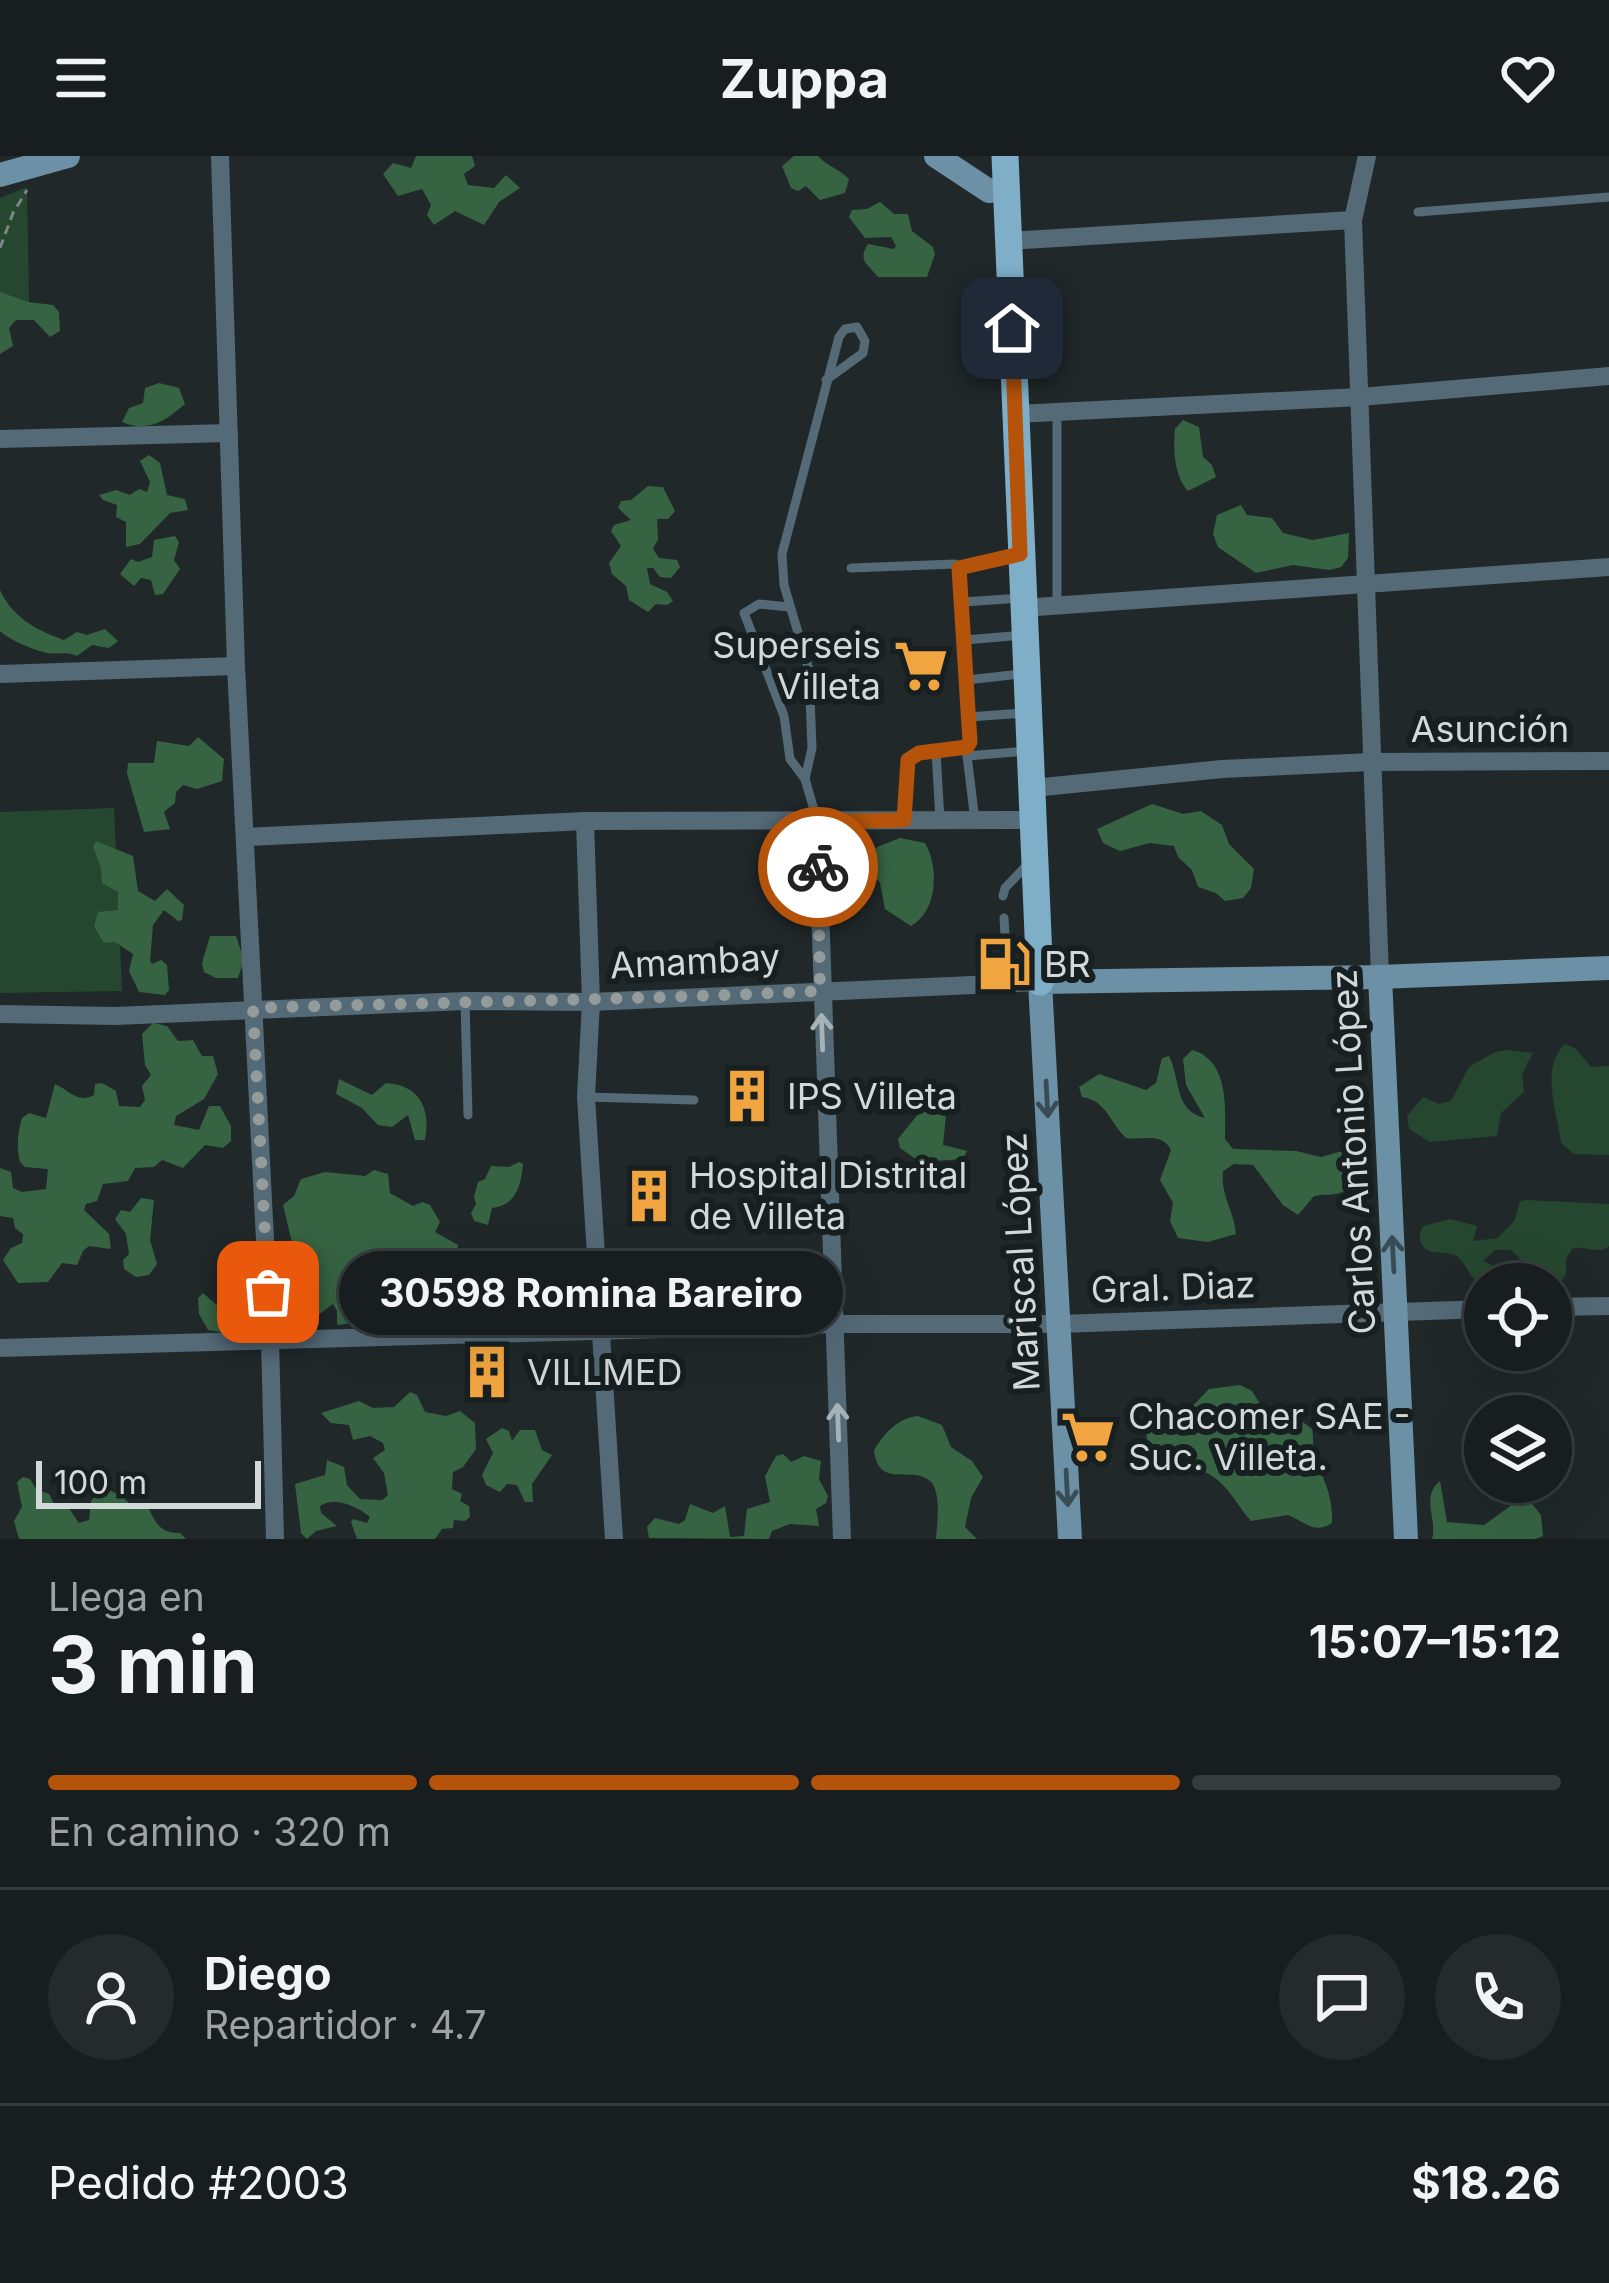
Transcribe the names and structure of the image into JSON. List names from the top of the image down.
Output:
{
  "streets": {
    "main road": ["Amambay", "Carlos Antonio López", "Mariscal López"],
    "street": ["Asunción", "Gral. Diaz"]
  },
  "crossings": [
    ["Asunción", "Carlos Antonio López"],
    ["Amambay", "Carlos Antonio López"],
    ["Amambay", "Mariscal López"],
    ["Carlos Antonio López", "Gral. Diaz"],
    ["Mariscal López", "Gral. Diaz"]
  ],
  "one_way": ["Mariscal López"],
  "places": {
    "supermarket": ["Superseis Villeta", "Chacomer SAE - Suc. Villeta."],
    "fuel station": ["BR"],
    "building": ["IPS Villeta", "Hospital Distrital de Villeta", "VILLMED"],
    "other": ["30598 Romina Bareiro"]
  },
  "scale_bar": "100 m",
  "page": {
    "header": "Zuppa",
    "bubble": "30598 Romina Bareiro",
    "scale": "100 m",
    "heading": ["3 min", "Llega en", "15:07–15:12"],
    "panel": [
      "Diego",
      "Repartidor · 4.7",
      "Pedido #2003",
      "$18.26"
    ],
    "bar": "En camino · 320 m"
  }
}
